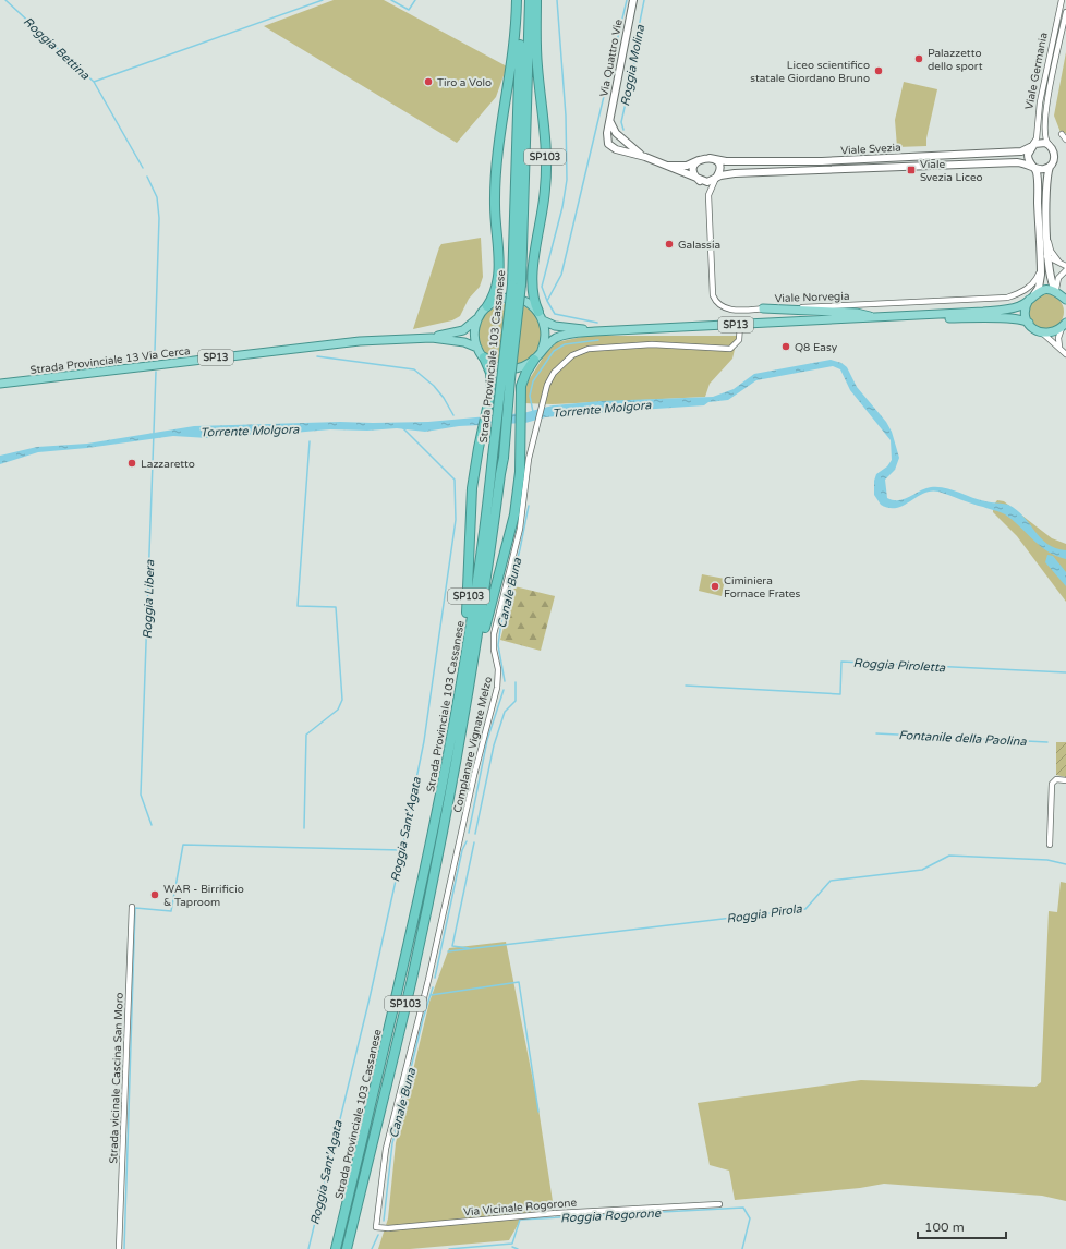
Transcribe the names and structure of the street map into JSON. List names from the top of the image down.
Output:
{
  "streets": {
    "highway": ["SP103", "Strada Provinciale 103 Cassanese"],
    "main road": ["SP13", "Strada Provinciale 13 Via Cerca"],
    "street": [
      "Via Quattro Vie",
      "Viale Germania",
      "Viale Svezia",
      "Viale Norvegia",
      "Complanare Vignate Melzo",
      "Strada vicinale Cascina San Moro",
      "Via Vicinale Rogorone"
    ]
  },
  "crossings": [
    ["Via Quattro Vie", "Viale Svezia"],
    ["Viale Germania", "Viale Svezia"],
    ["Viale Svezia", "Viale Norvegia"],
    ["SP103", "SP13"],
    ["SP103", "Strada Provinciale 103 Cassanese"],
    ["SP103", "Strada Provinciale 13 Via Cerca"],
    ["SP13", "Strada Provinciale 13 Via Cerca"],
    ["SP13", "Complanare Vignate Melzo"],
    ["Complanare Vignate Melzo", "Via Vicinale Rogorone"]
  ],
  "water": [
    "Roggia Bettina",
    "Roggia Molina",
    "Torrente Molgora",
    "Canale Buna",
    "Roggia Libera",
    "Roggia Piroletta",
    "Fontanile della Paolina",
    "Roggia Sant'Agata",
    "Roggia Pirola",
    "Roggia Rogorone"
  ],
  "places": {
    "other": [
      "Palazzetto dello sport",
      "Liceo scientifico statale Giordano Bruno",
      "Tiro a Volo",
      "Galassia",
      "Q8 Easy",
      "Lazzaretto",
      "Ciminiera Fornace Frates",
      "WAR - Birrificio & Taproom"
    ],
    "transit": ["Viale Svezia Liceo"]
  },
  "scale_bar": "100 m"
}
